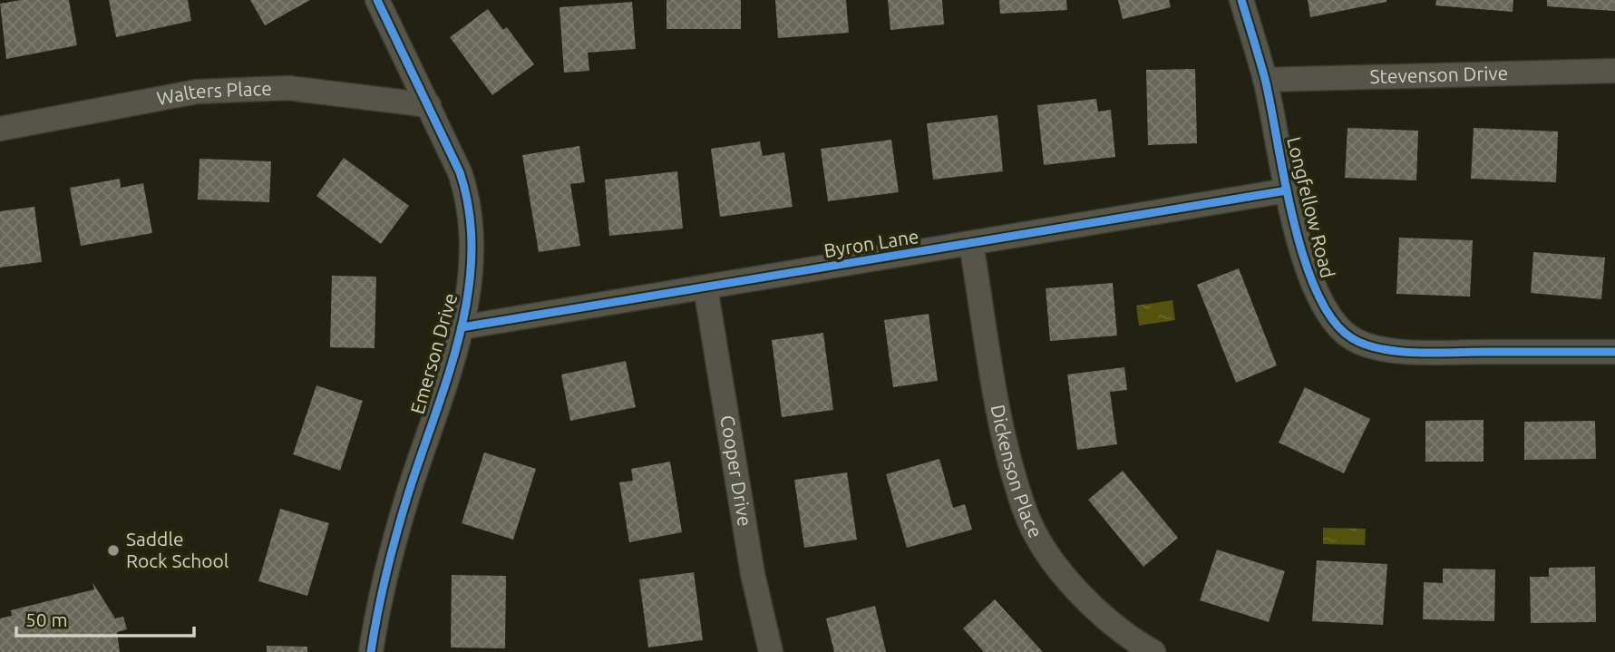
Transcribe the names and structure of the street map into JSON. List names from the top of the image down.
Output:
{
  "streets": {
    "street": [
      "Stevenson Drive",
      "Walters Place",
      "Longfellow Road",
      "Byron Lane",
      "Emerson Drive",
      "Cooper Drive",
      "Dickenson Place"
    ]
  },
  "crossings": [
    ["Stevenson Drive", "Longfellow Road"],
    ["Walters Place", "Emerson Drive"],
    ["Longfellow Road", "Byron Lane"],
    ["Byron Lane", "Emerson Drive"],
    ["Byron Lane", "Cooper Drive"],
    ["Byron Lane", "Dickenson Place"]
  ],
  "places": ["Saddle Rock School"],
  "scale_bar": "50 m"
}
